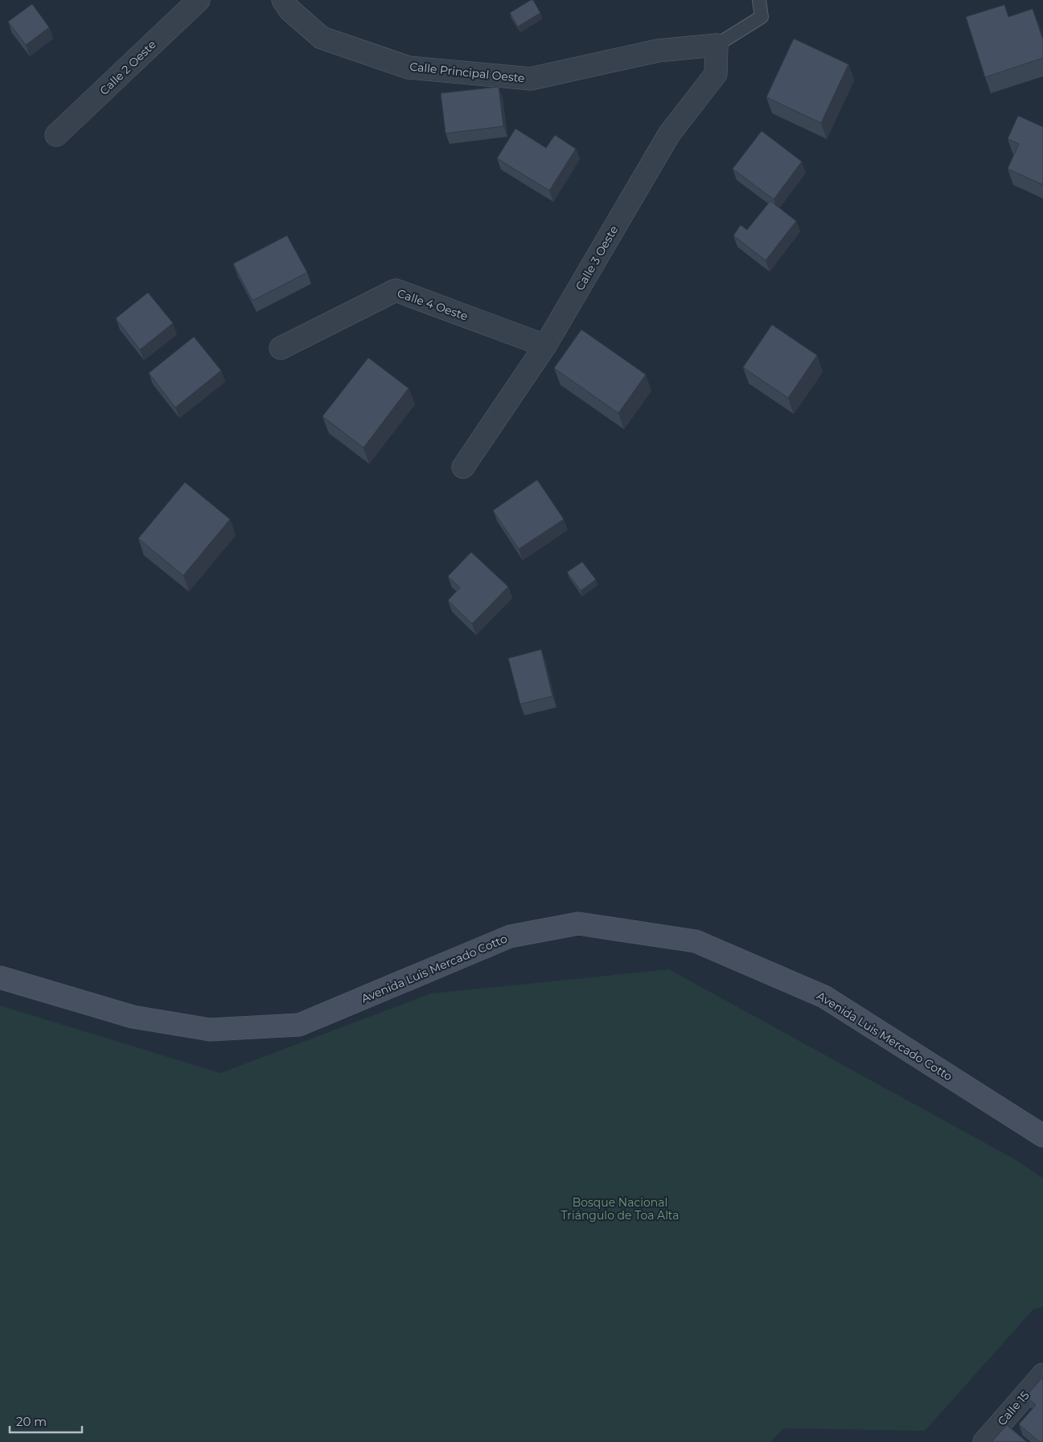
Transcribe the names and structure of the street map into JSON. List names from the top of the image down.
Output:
{
  "streets": {
    "street": [
      "Calle 2 Oeste",
      "Calle Principal Oeste",
      "Calle 3 Oeste",
      "Calle 4 Oeste",
      "Avenida Luis Mercado Cotto",
      "Calle 15"
    ]
  },
  "crossings": [
    ["Calle Principal Oeste", "Calle 3 Oeste"],
    ["Calle 3 Oeste", "Calle 4 Oeste"]
  ],
  "parks": ["Bosque Nacional Triángulo de Toa Alta"],
  "scale_bar": "20 m"
}
